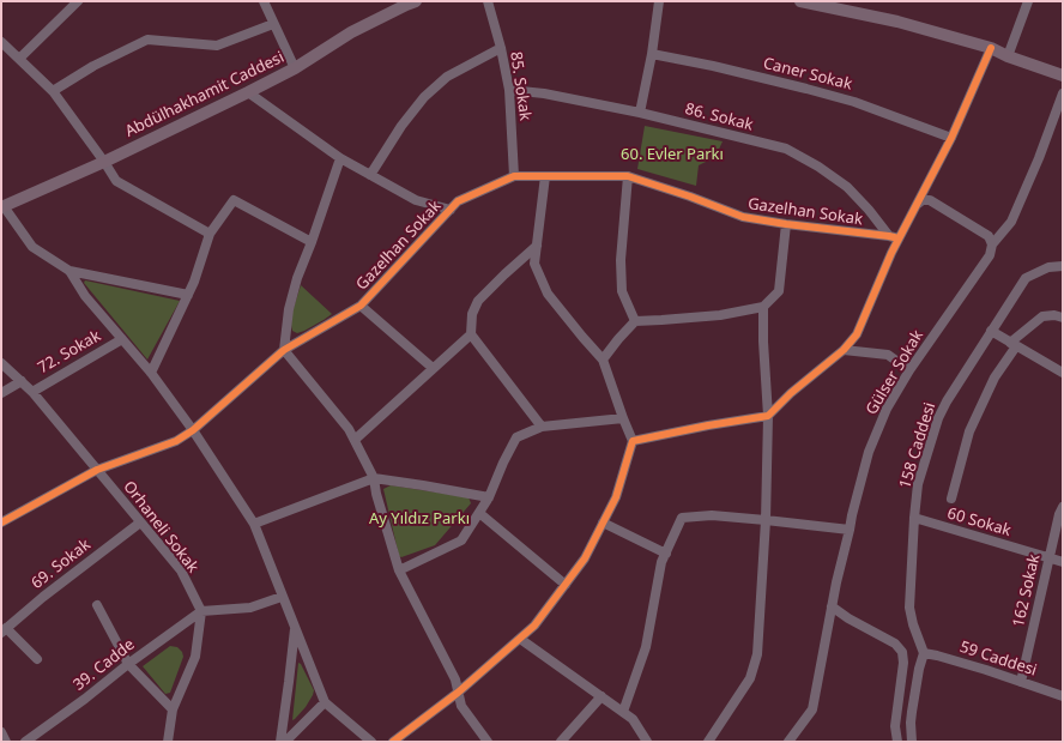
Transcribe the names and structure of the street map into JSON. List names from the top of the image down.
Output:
{
  "streets": {
    "main road": ["Abdülhakhamit Caddesi"],
    "street": [
      "Caner Sokak",
      "85. Sokak",
      "86. Sokak",
      "Gazelhan Sokak",
      "72. Sokak",
      "Gülser Sokak",
      "158 Caddesi",
      "60 Sokak",
      "Orhaneli Sokak",
      "69. Sokak",
      "162 Sokak",
      "59 Caddesi",
      "39. Cadde"
    ]
  },
  "crossings": [
    ["85. Sokak", "86. Sokak"],
    ["85. Sokak", "Gazelhan Sokak"],
    ["86. Sokak", "Gazelhan Sokak"],
    ["Gazelhan Sokak", "Orhaneli Sokak"],
    ["72. Sokak", "Orhaneli Sokak"],
    ["158 Caddesi", "60 Sokak"],
    ["158 Caddesi", "59 Caddesi"],
    ["60 Sokak", "162 Sokak"],
    ["Orhaneli Sokak", "69. Sokak"],
    ["Orhaneli Sokak", "39. Cadde"],
    ["162 Sokak", "59 Caddesi"]
  ],
  "parks": ["60. Evler Parkı", "Ay Yıldız Parkı"]
}
